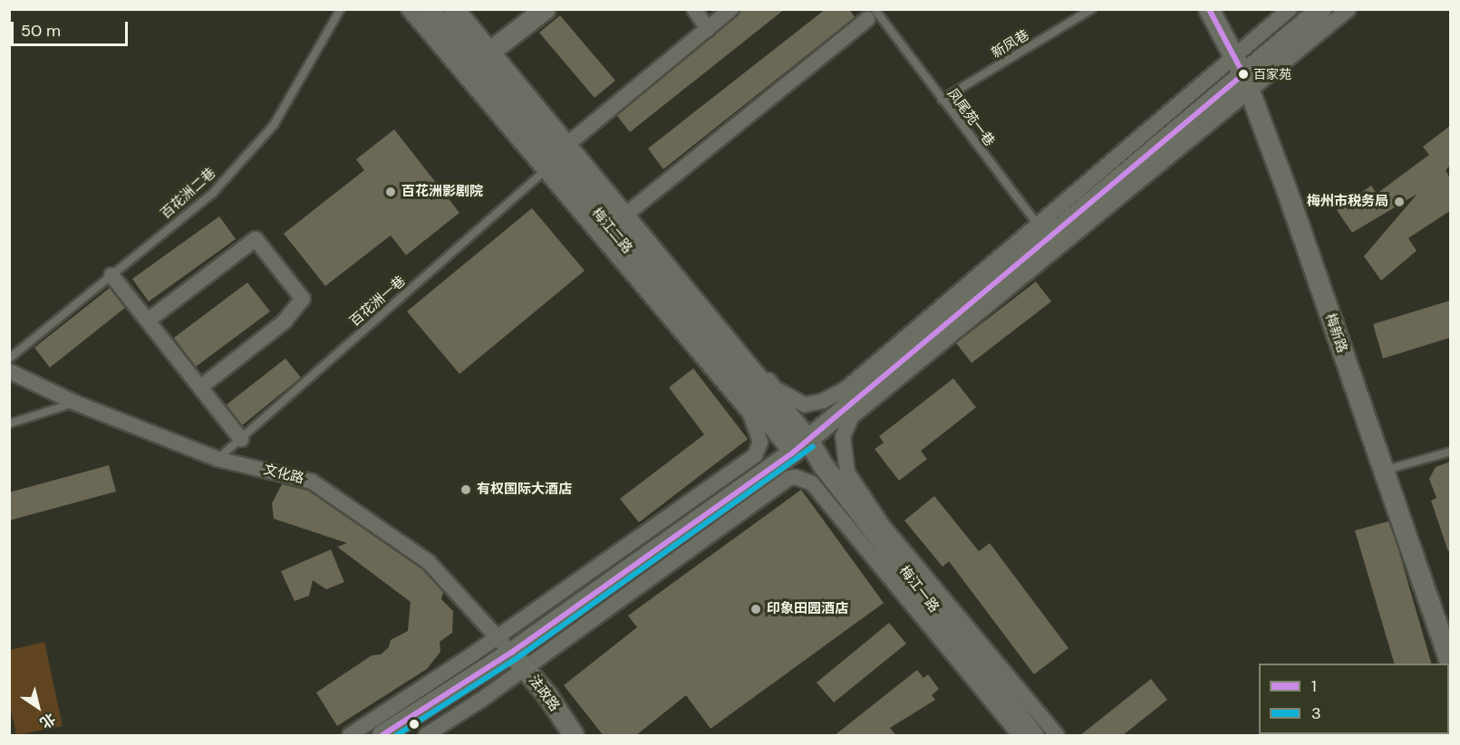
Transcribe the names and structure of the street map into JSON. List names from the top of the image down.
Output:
{
  "streets": {
    "main road": [
      "梅江二路",
      "梅新路",
      "梅江一路",
      "法政路"
    ],
    "street": ["文化路"],
    "lane": [
      "新凤巷",
      "凤尾苑一巷",
      "百花洲二巷",
      "百花洲一巷"
    ]
  },
  "crossings": [
    ["新凤巷", "凤尾苑一巷"],
    ["梅江二路", "百花洲一巷"],
    ["梅江二路", "梅江一路"],
    ["百花洲一巷", "文化路"],
    ["文化路", "法政路"]
  ],
  "places": [
    "百家苑",
    "百花洲影剧院",
    "梅州市税务局",
    "有权国际大酒店",
    "印象田园酒店"
  ],
  "lines": ["transit line 1", "transit line 3"],
  "legend": ["1", "3"],
  "scale_bar": "50 m",
  "north": "bottom right"
}
